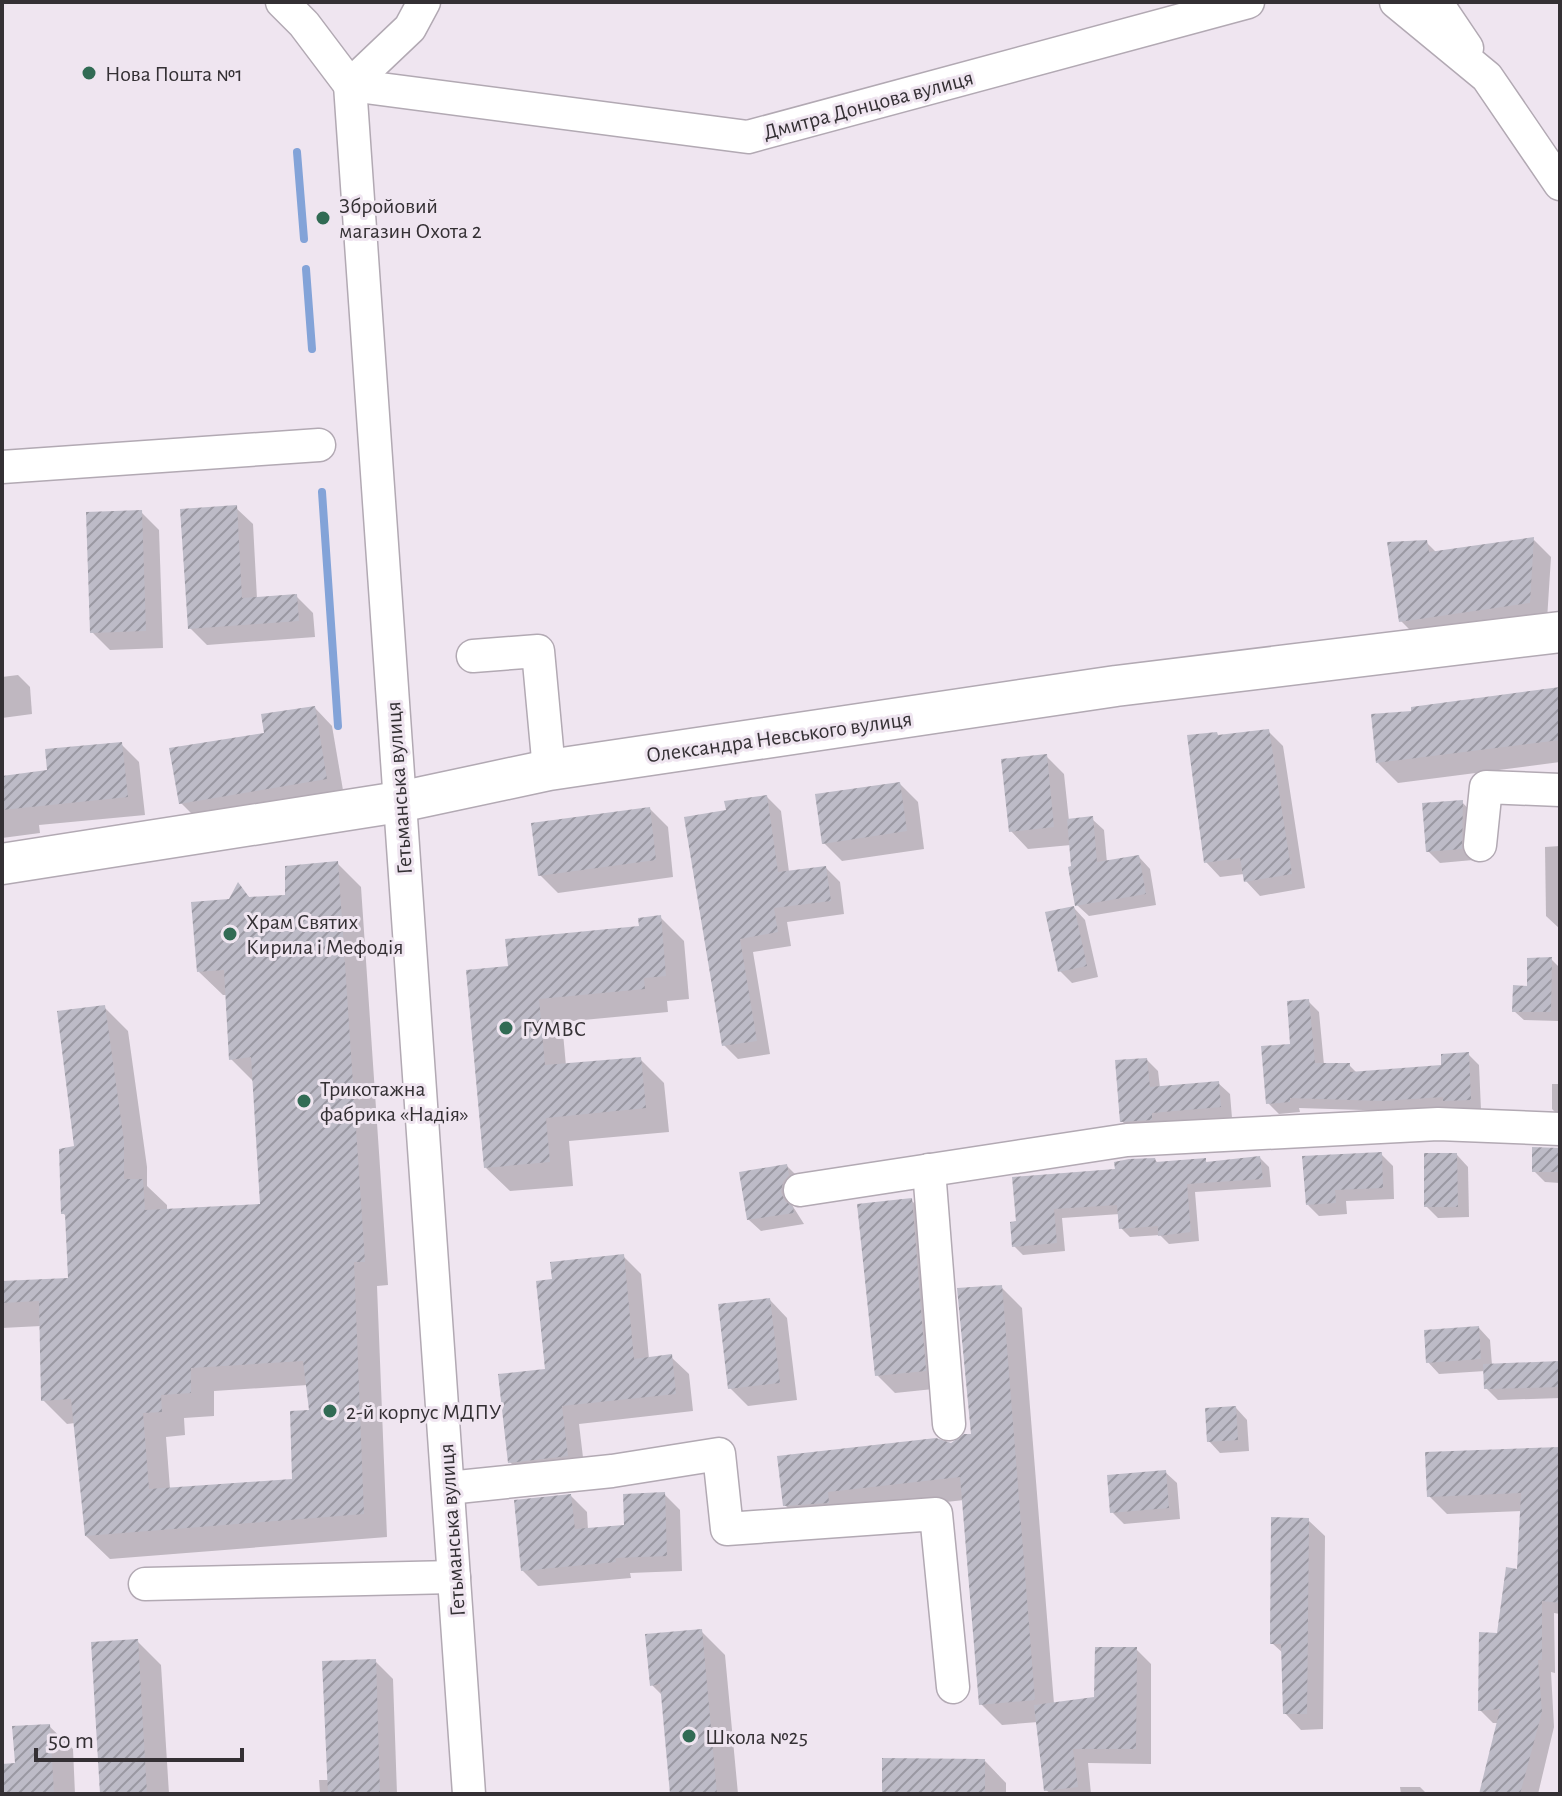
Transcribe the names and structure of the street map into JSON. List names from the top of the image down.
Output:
{
  "streets": {
    "main road": ["Олександра Невського вулиця"],
    "street": ["Дмитра Донцова вулиця", "Гетьманська вулиця"]
  },
  "crossings": [
    ["Дмитра Донцова вулиця", "Гетьманська вулиця"],
    ["Олександра Невського вулиця", "Гетьманська вулиця"]
  ],
  "places": [
    "Нова Пошта №1",
    "Збройовий магазин Охота 2",
    "Храм Святих Кирила і Мефодія",
    "ГУМВС",
    "Трикотажна фабрика «Надія»",
    "2-й корпус МДПУ",
    "Школа №25"
  ],
  "scale_bar": "50 m"
}
